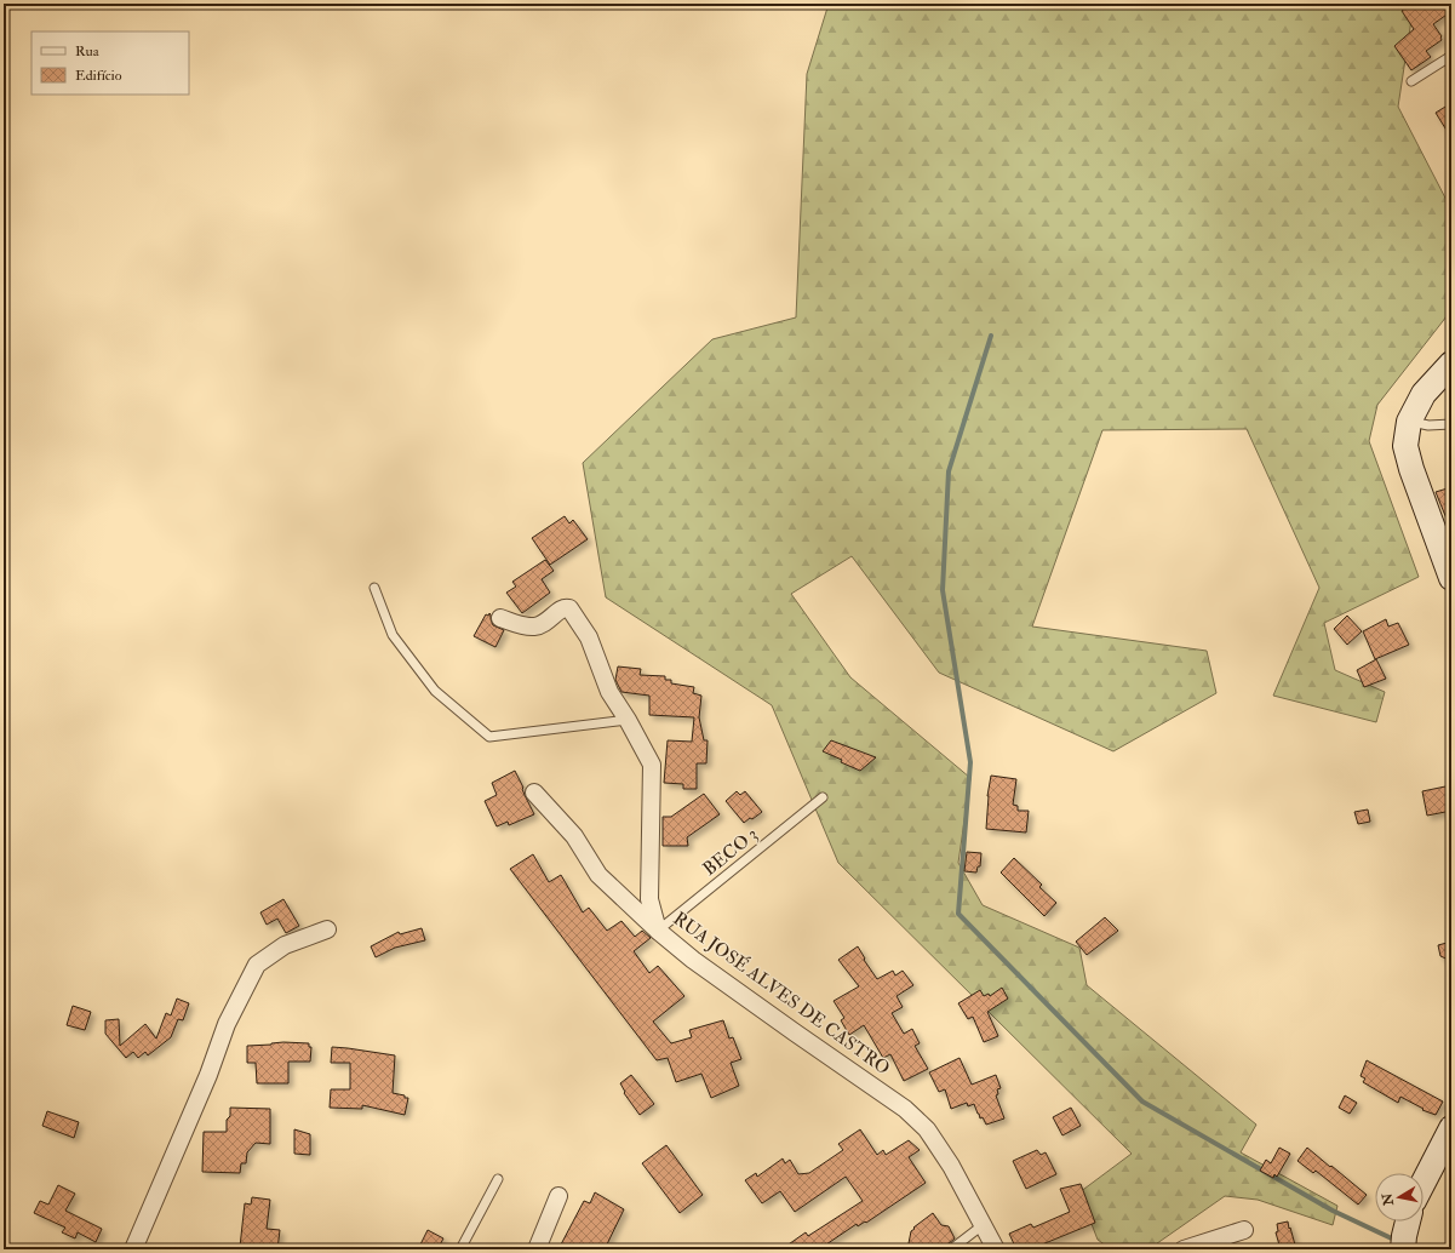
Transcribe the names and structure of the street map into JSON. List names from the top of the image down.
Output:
{
  "streets": {
    "street": ["RUA JOSÉ ALVES DE CASTRO"],
    "lane": ["BECO 3"]
  },
  "crossings": [
    ["BECO 3", "RUA JOSÉ ALVES DE CASTRO"]
  ],
  "legend": ["Rua", "Edifício"],
  "north": "left"
}
